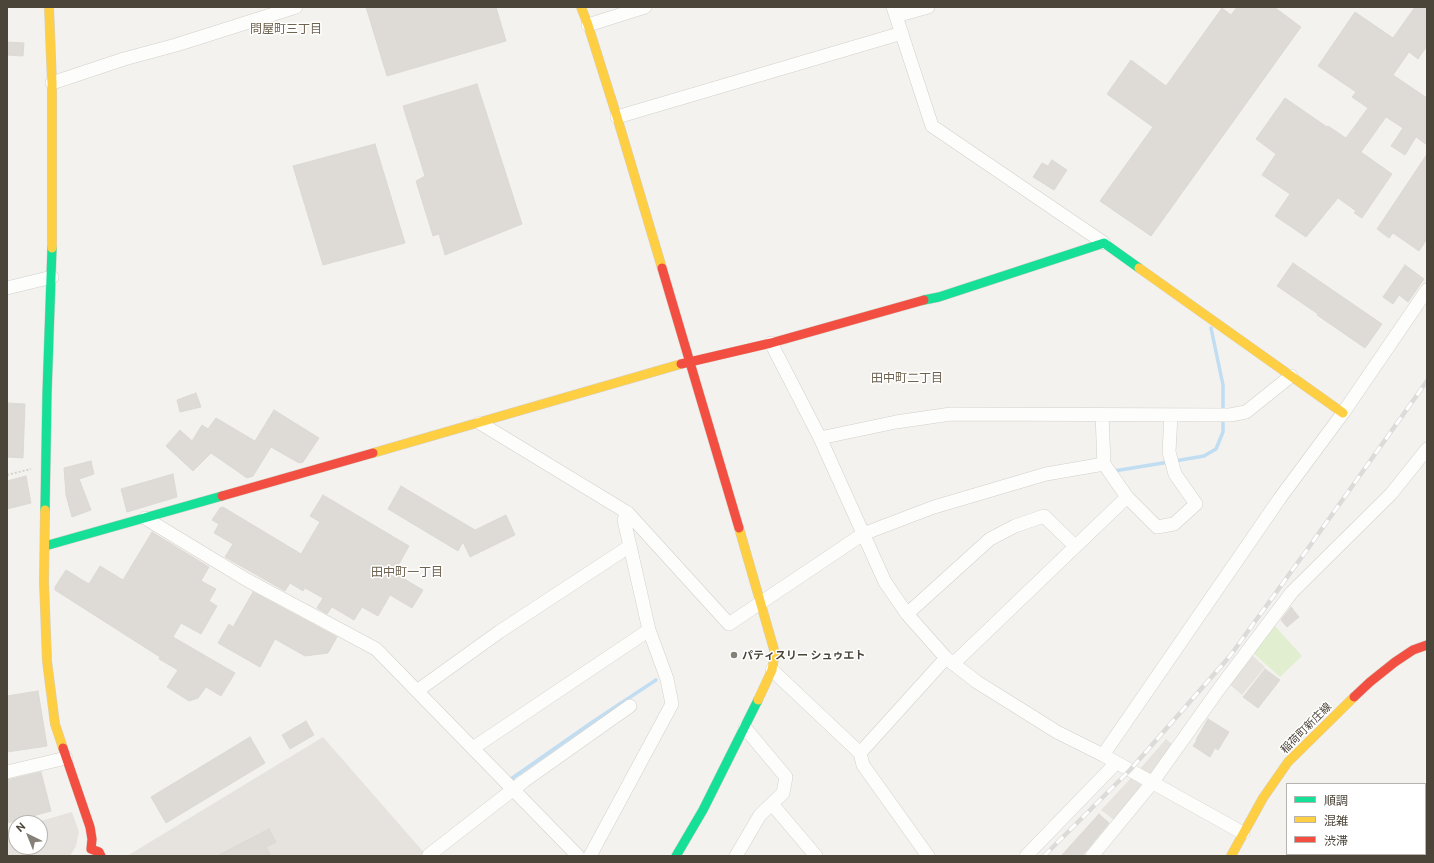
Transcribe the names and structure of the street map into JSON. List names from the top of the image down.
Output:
{
  "streets": {
    "street": ["稲荷町新庄線"]
  },
  "districts": ["問屋町三丁目", "田中町二丁目", "田中町一丁目"],
  "places": ["パティスリー シュゥエト"],
  "legend": ["順調", "混雑", "渋滞"],
  "north": "top left"
}
